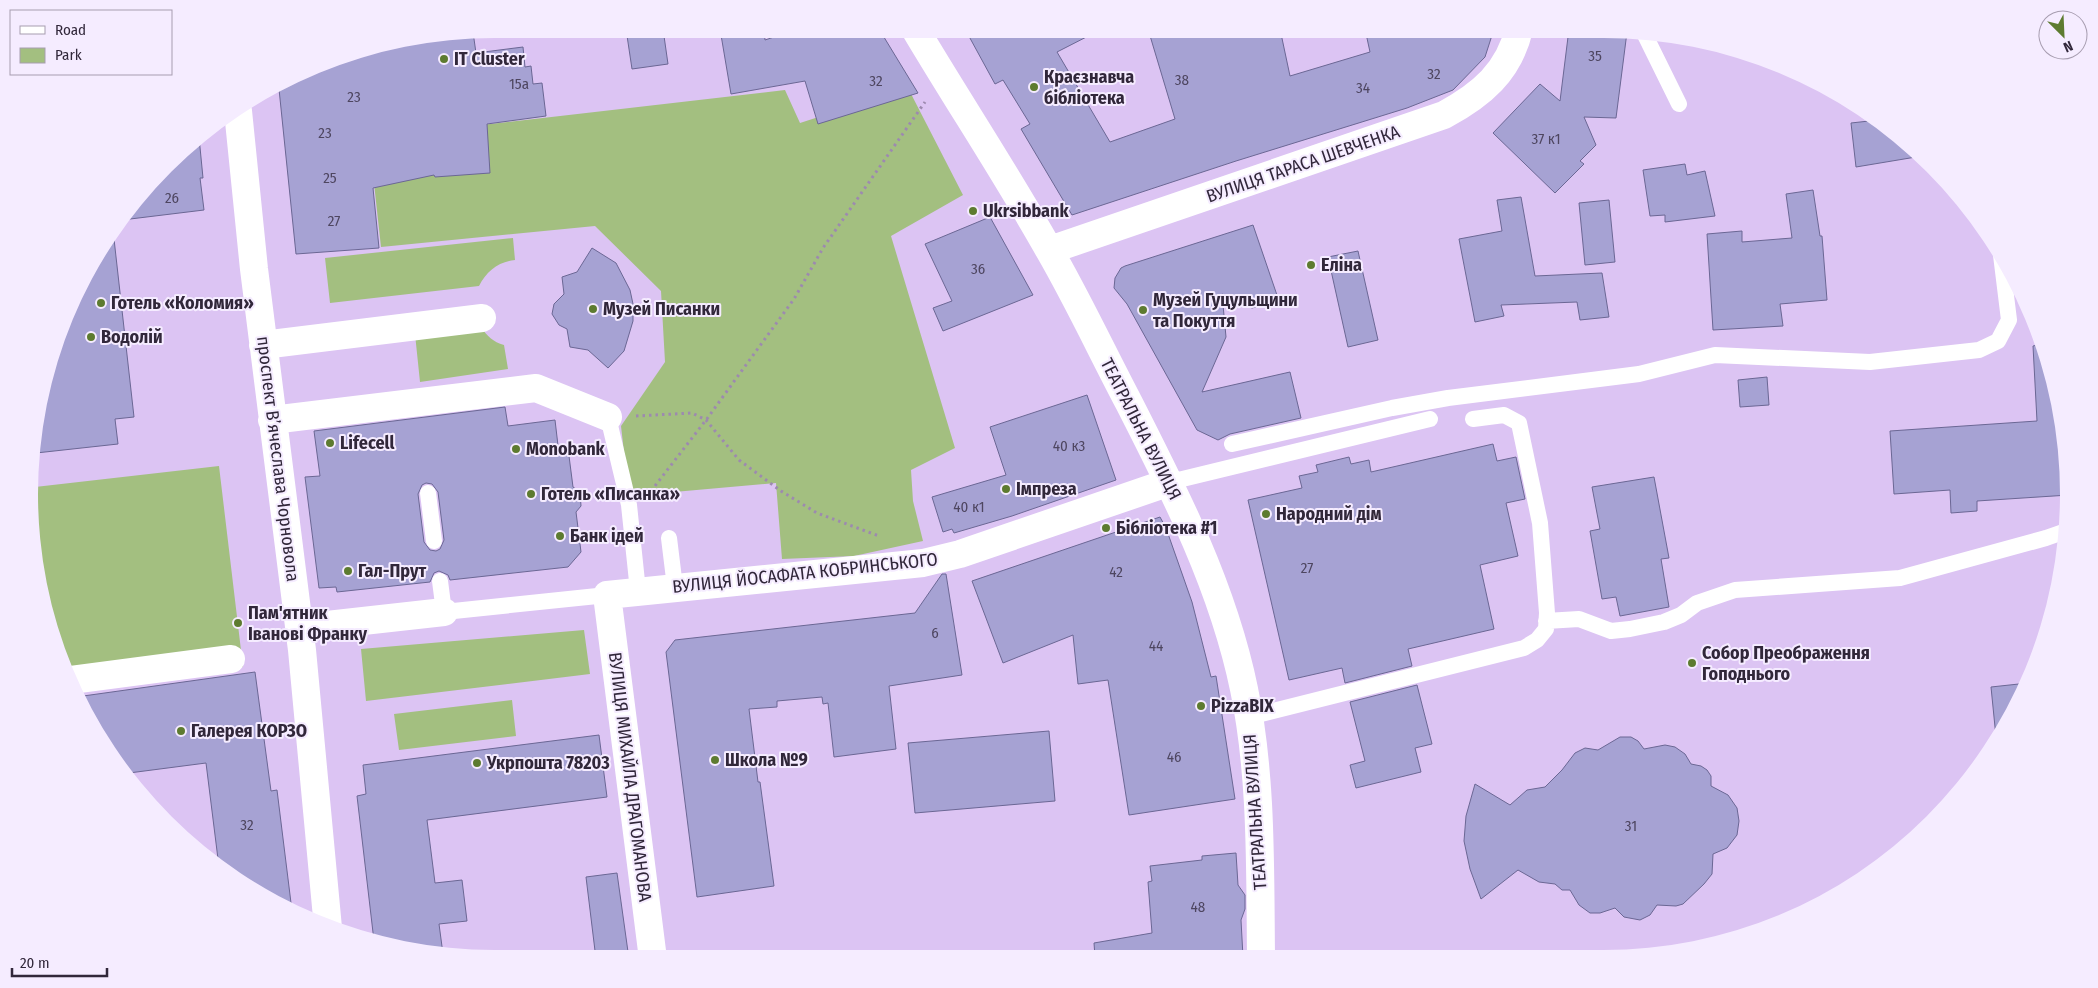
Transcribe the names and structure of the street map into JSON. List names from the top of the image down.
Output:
{
  "streets": {
    "street": [
      "ВУЛИЦЯ ТАРАСА ШЕВЧЕНКА",
      "ТЕАТРАЛЬНА ВУЛИЦЯ",
      "проспект Вʼячеслава Чорновола",
      "ВУЛИЦЯ ЙОСАФАТА КОБРИНСЬКОГО",
      "ВУЛИЦЯ МИХАЙЛА ДРАГОМАНОВА"
    ]
  },
  "crossings": [
    ["ВУЛИЦЯ ТАРАСА ШЕВЧЕНКА", "ТЕАТРАЛЬНА ВУЛИЦЯ"],
    ["ТЕАТРАЛЬНА ВУЛИЦЯ", "ВУЛИЦЯ ЙОСАФАТА КОБРИНСЬКОГО"],
    ["ВУЛИЦЯ ЙОСАФАТА КОБРИНСЬКОГО", "ВУЛИЦЯ МИХАЙЛА ДРАГОМАНОВА"]
  ],
  "places": [
    "IT Cluster",
    "Краєзнавча бібліотека",
    "Ukrsibbank",
    "Еліна",
    "Готель «Коломия»",
    "Музей Писанки",
    "Музей Гуцульщини та Покуття",
    "Водолій",
    "Lifecell",
    "Monobank",
    "Імпреза",
    "Готель «Писанка»",
    "Народний дім",
    "Бібліотека #1",
    "Банк ідей",
    "Гал-Прут",
    "Пам'ятник Іванові Франку",
    "Собор Преображення Гоподнього",
    "PizzaBIX",
    "Галерея КОРЗО",
    "Школа №9",
    "Укрпошта 78203"
  ],
  "house_numbers": [
    "35",
    "32",
    "38",
    "32",
    "15а",
    "34",
    "23",
    "23",
    "37 к1",
    "25",
    "26",
    "27",
    "36",
    "40 к3",
    "40 к1",
    "27",
    "42",
    "6",
    "44",
    "46",
    "32",
    "31",
    "48"
  ],
  "legend": ["Road", "Park"],
  "scale_bar": "20 m",
  "north": "bottom right"
}
